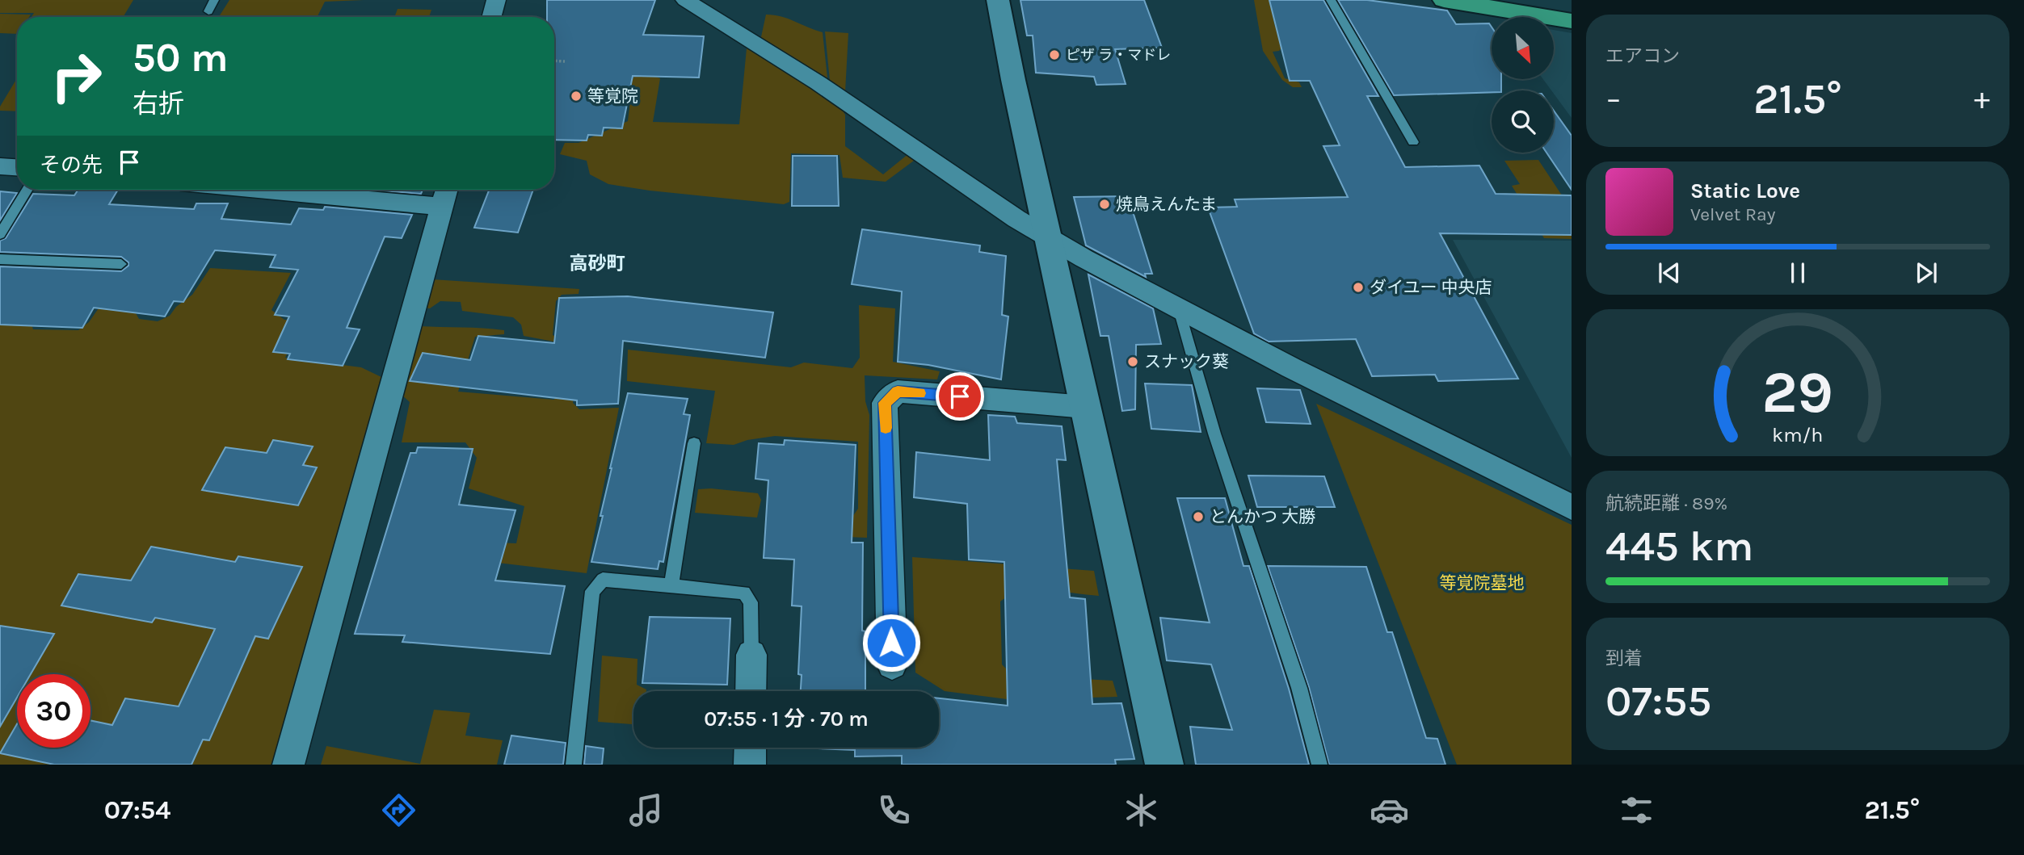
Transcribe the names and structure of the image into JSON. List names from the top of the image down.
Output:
{
  "districts": ["高砂町"],
  "parks": ["等覚院墓地"],
  "places": [
    "ピザ ラ・マドレ",
    "等覚院",
    "焼鳥えんたま",
    "ダイユー 中央店",
    "スナック葵",
    "とんかつ 大勝"
  ],
  "north": "bottom right",
  "page": {
    "tile": [
      "エアコン",
      ["航続距離 · 89%", "445 km"],
      ["到着", "07:55"]
    ],
    "turn": ["50 m", "右折"],
    "heat": ["−", "21.5°", "+"],
    "then": "その先",
    "song": ["Static Love", "Velvet Ray"],
    "limit": "30",
    "trip": "07:55 · 1 分 · 70 m",
    "tabs": ["07:54", "21.5°"],
    "gauge": ["29", "km/h"]
  }
}
